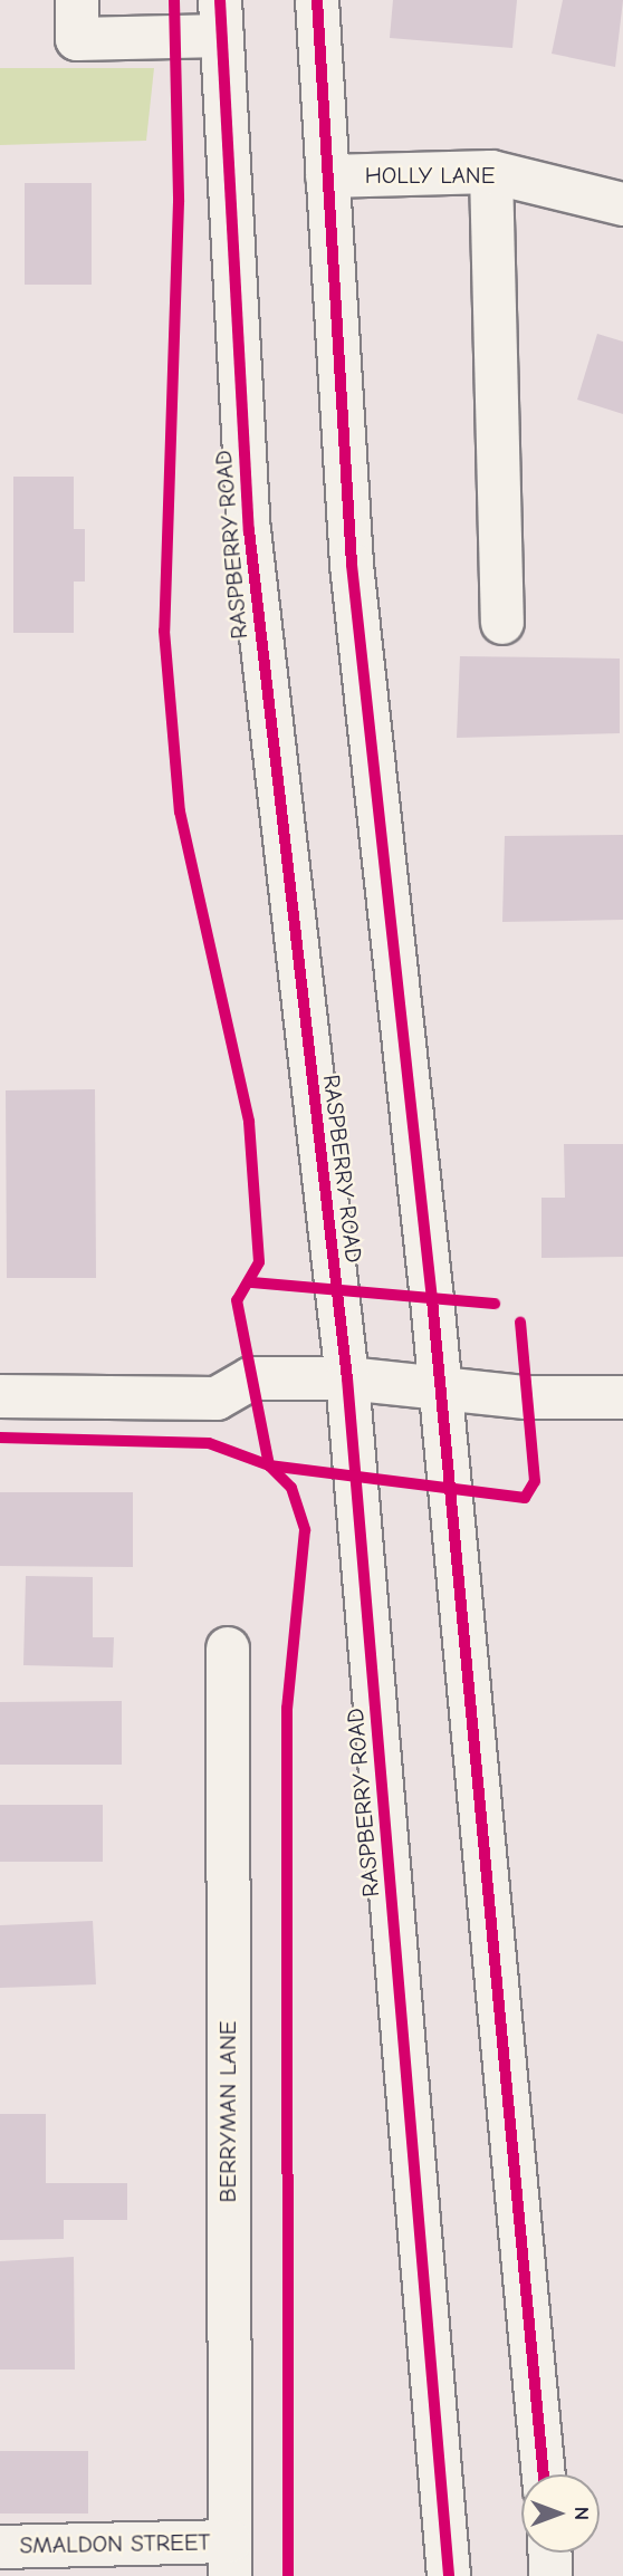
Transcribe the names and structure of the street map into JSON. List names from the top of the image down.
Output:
{
  "streets": {
    "main road": [
      "HOLLY LANE",
      "RASPBERRY ROAD",
      "BERRYMAN LANE",
      "SMALDON STREET"
    ]
  },
  "crossings": [
    ["BERRYMAN LANE", "SMALDON STREET"]
  ],
  "north": "right"
}
